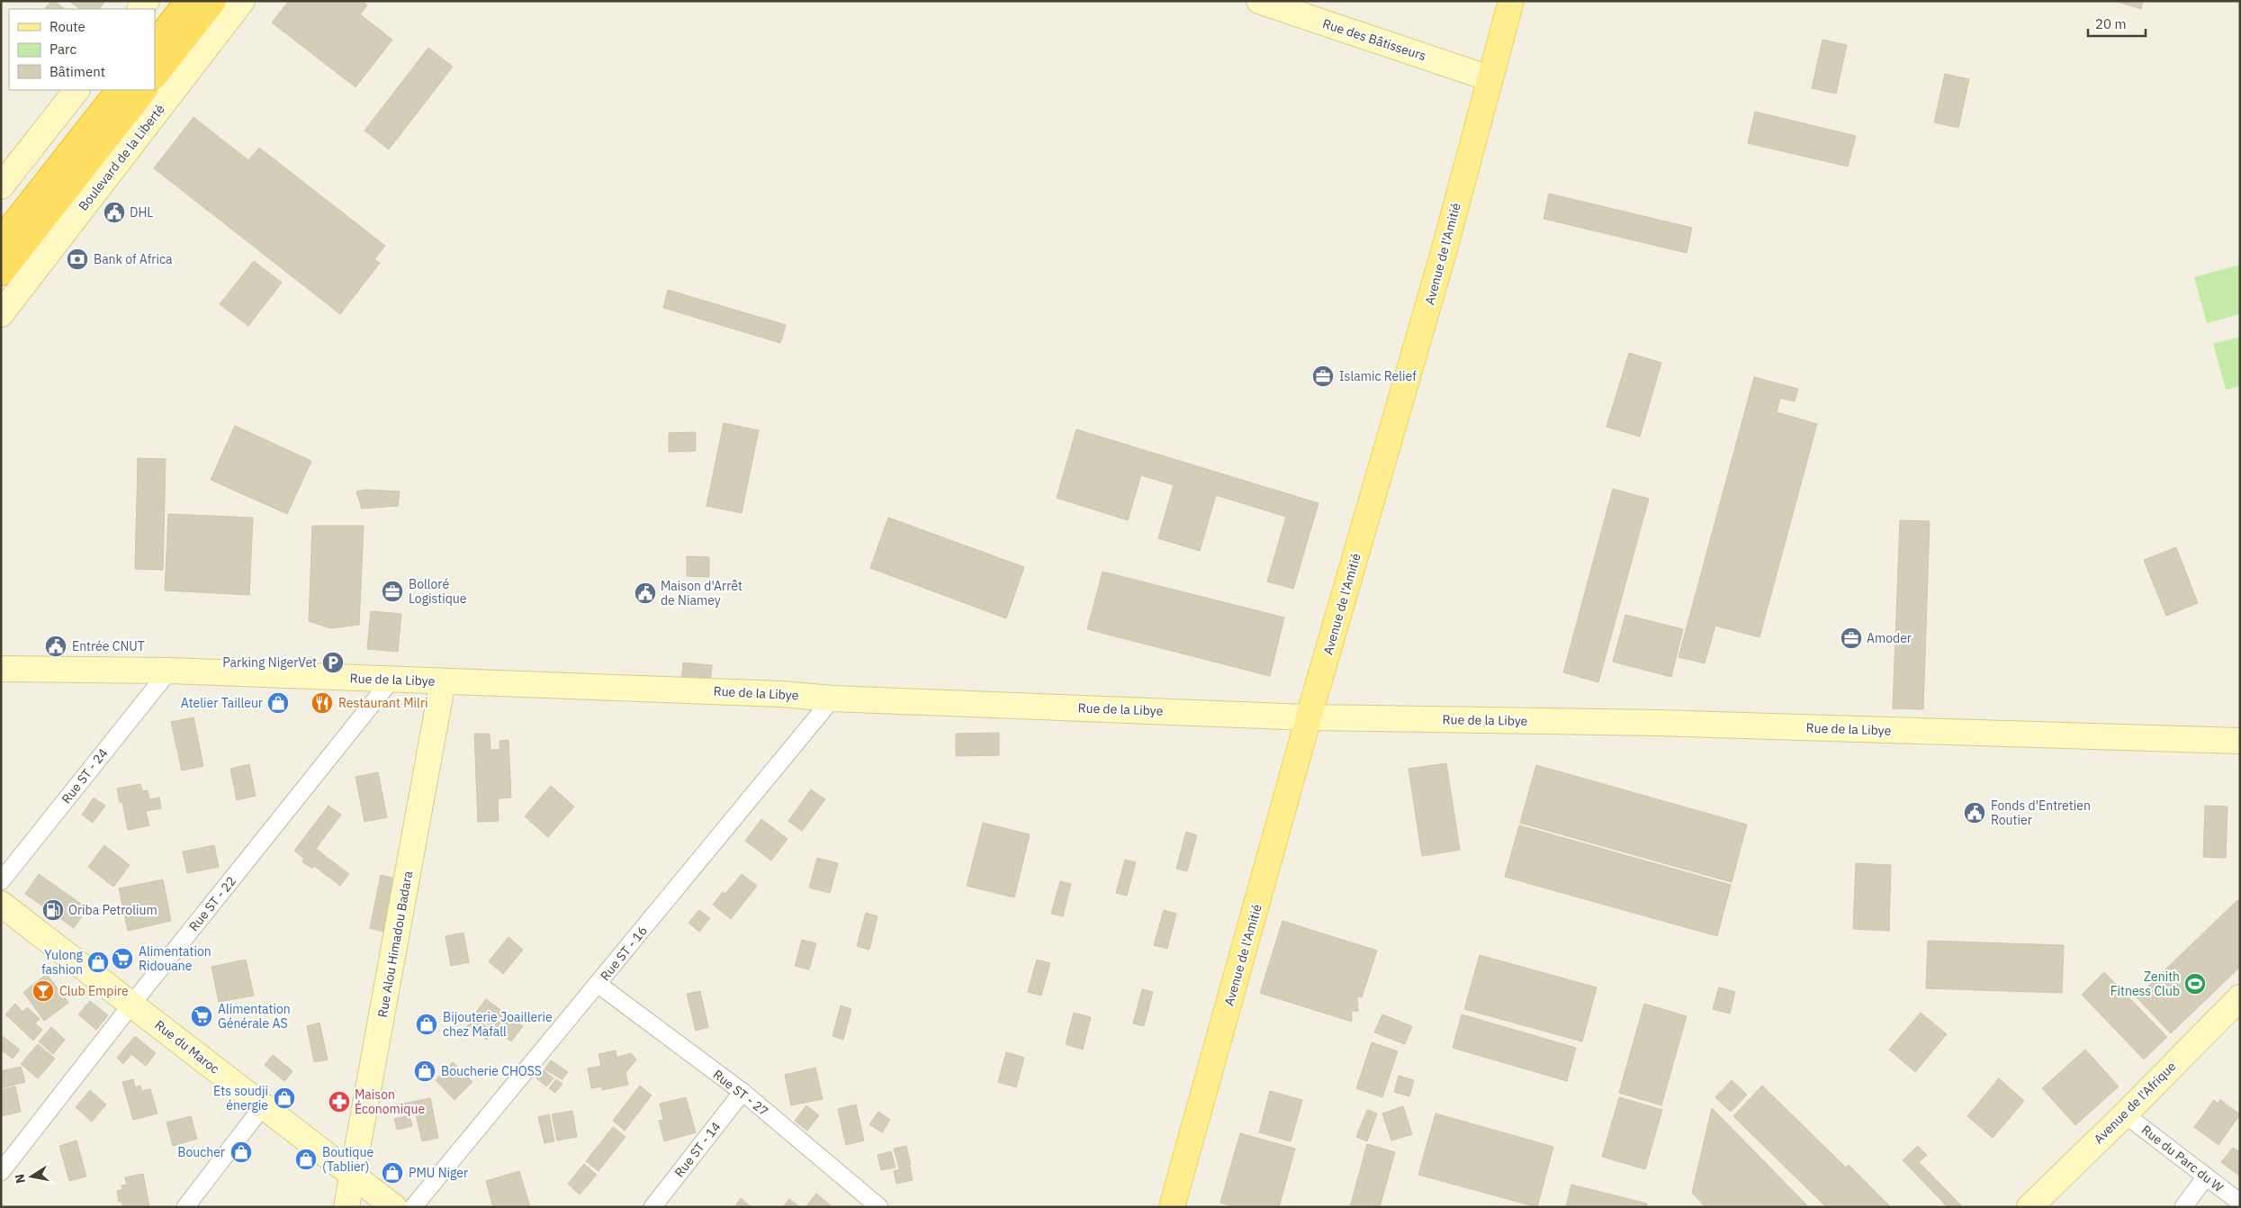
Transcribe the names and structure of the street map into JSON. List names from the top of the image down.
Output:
{
  "streets": {
    "highway": ["Boulevard de la Liberté"],
    "main road": ["Avenue de l'Amitié"],
    "street": [
      "Rue des Bâtisseurs",
      "Rue de la Libye",
      "Rue ST - 24",
      "Rue ST - 22",
      "Rue Alou Himadou Badara",
      "Rue ST - 16",
      "Rue du Maroc",
      "Rue ST - 27",
      "Avenue de l'Afrique",
      "Rue ST - 14",
      "Rue du Parc du W"
    ]
  },
  "crossings": [
    ["Rue des Bâtisseurs", "Avenue de l'Amitié"],
    ["Avenue de l'Amitié", "Rue de la Libye"],
    ["Rue de la Libye", "Rue ST - 24"],
    ["Rue de la Libye", "Rue ST - 22"],
    ["Rue de la Libye", "Rue Alou Himadou Badara"],
    ["Rue de la Libye", "Rue ST - 16"],
    ["Rue ST - 22", "Rue du Maroc"],
    ["Rue Alou Himadou Badara", "Rue du Maroc"],
    ["Rue ST - 16", "Rue ST - 27"],
    ["Rue ST - 27", "Rue ST - 14"],
    ["Avenue de l'Afrique", "Rue du Parc du W"]
  ],
  "places": {
    "public building": [
      "DHL",
      "Maison d'Arrêt de Niamey",
      "Entrée CNUT",
      "Fonds d'Entretien Routier"
    ],
    "bank": ["Bank of Africa"],
    "office": ["Islamic Relief", "Bolloré Logistique", "Amoder"],
    "parking": ["Parking NigerVet"],
    "shop": [
      "Atelier Tailleur",
      "Yulong fashion",
      "Bijouterie Joaillerie chez Mafall",
      "Boucherie CHOSS",
      "Ets soudji énergie",
      "Boucher",
      "Boutique (Tablier)",
      "PMU Niger"
    ],
    "restaurant": ["Restaurant Milri"],
    "fuel station": ["Oriba Petrolium"],
    "supermarket": ["Alimentation Ridouane", "Alimentation Générale AS"],
    "sports": ["Zenith Fitness Club"],
    "bar": ["Club Empire"],
    "pharmacy": ["Maison Économique"]
  },
  "legend": ["Route", "Parc", "Bâtiment"],
  "scale_bar": "20 m",
  "north": "left"
}
